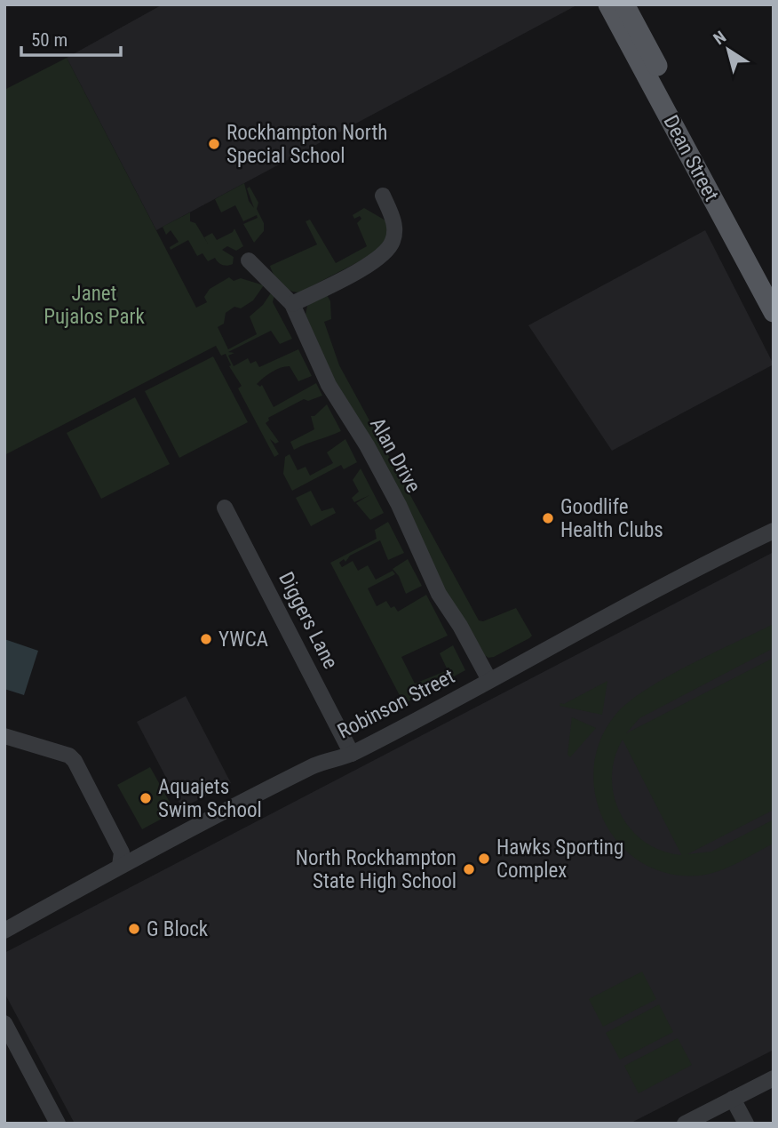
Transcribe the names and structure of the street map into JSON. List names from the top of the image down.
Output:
{
  "streets": {
    "main road": ["Dean Street"],
    "street": ["Alan Drive", "Diggers Lane", "Robinson Street"]
  },
  "crossings": [
    ["Alan Drive", "Robinson Street"],
    ["Diggers Lane", "Robinson Street"]
  ],
  "parks": ["Janet Pujalos Park"],
  "places": [
    "Rockhampton North Special School",
    "Goodlife Health Clubs",
    "YWCA",
    "Aquajets Swim School",
    "Hawks Sporting Complex",
    "North Rockhampton State High School",
    "G Block"
  ],
  "scale_bar": "50 m",
  "north": "top left"
}
